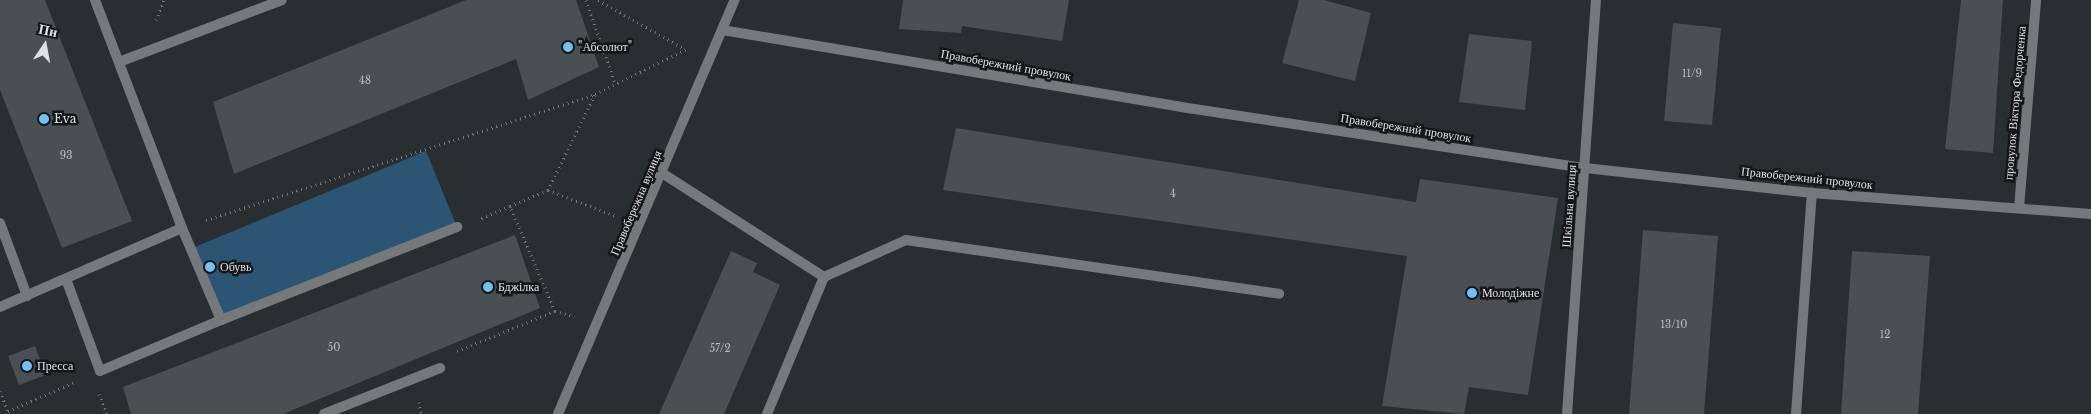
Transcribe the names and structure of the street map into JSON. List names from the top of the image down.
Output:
{
  "streets": {
    "street": [
      "Правобережний провулок",
      "провулок Віктора Федорченка",
      "Правобережна вулиця",
      "Шкільна вулиця"
    ]
  },
  "crossings": [
    ["Правобережний провулок", "провулок Віктора Федорченка"],
    ["Правобережний провулок", "Правобережна вулиця"],
    ["Правобережний провулок", "Шкільна вулиця"]
  ],
  "places": [
    "\"Абсолют\"",
    "Eva",
    "Обувь",
    "Бджілка",
    "Молодіжне",
    "Пресса"
  ],
  "house_numbers": [
    "11/9",
    "48",
    "93",
    "4",
    "13/10",
    "12",
    "50",
    "57/2"
  ],
  "north": "top"
}
